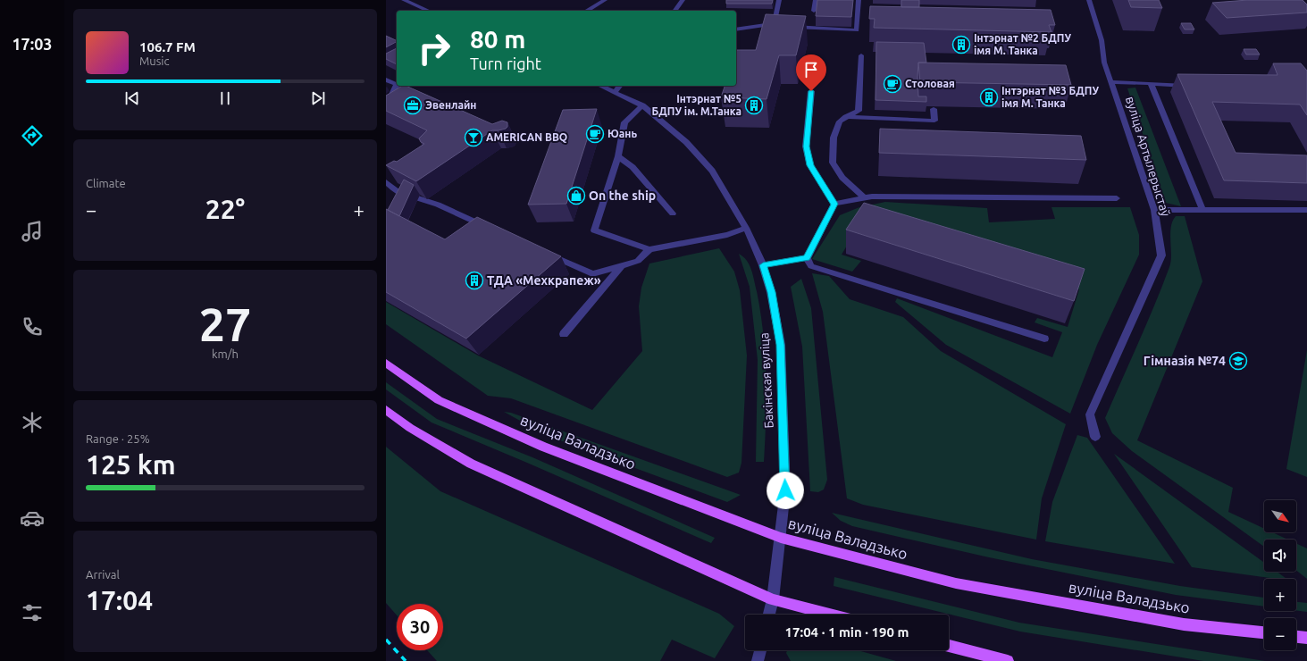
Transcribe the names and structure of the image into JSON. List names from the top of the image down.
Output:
{
  "streets": {
    "main road": ["вуліца Валадзько"],
    "street": ["вуліца Артылерыстаў", "Бакінская вуліца"]
  },
  "crossings": [
    ["Бакінская вуліца", "вуліца Валадзько"]
  ],
  "places": {
    "building": [
      "Інтэрнат №2 БДПУ імя М. Танка",
      "Інтэрнат №3 БДПУ імя М. Танка",
      "Інтэрнат №5 БДПУ ім. М.Танка",
      "ТДА «Мехкрапеж»"
    ],
    "cafe": ["Столовая", "Юань"],
    "office": ["Эвенлайн"],
    "bar": ["AMERICAN BBQ"],
    "shop": ["On the ship"],
    "school or university": ["Гімназія №74"]
  },
  "north": "bottom right",
  "page": {
    "tabs": "17:03",
    "turn": ["80 m", "Turn right"],
    "song": ["106.7 FM", "Music"],
    "tile": [
      "Climate",
      ["27", "km/h"],
      ["Range · 25%", "125 km"],
      ["Arrival", "17:04"]
    ],
    "heat": ["−", "22°", "+"],
    "map_buttons": ["+", "−"],
    "limit": "30",
    "trip": "17:04 · 1 min · 190 m"
  }
}
